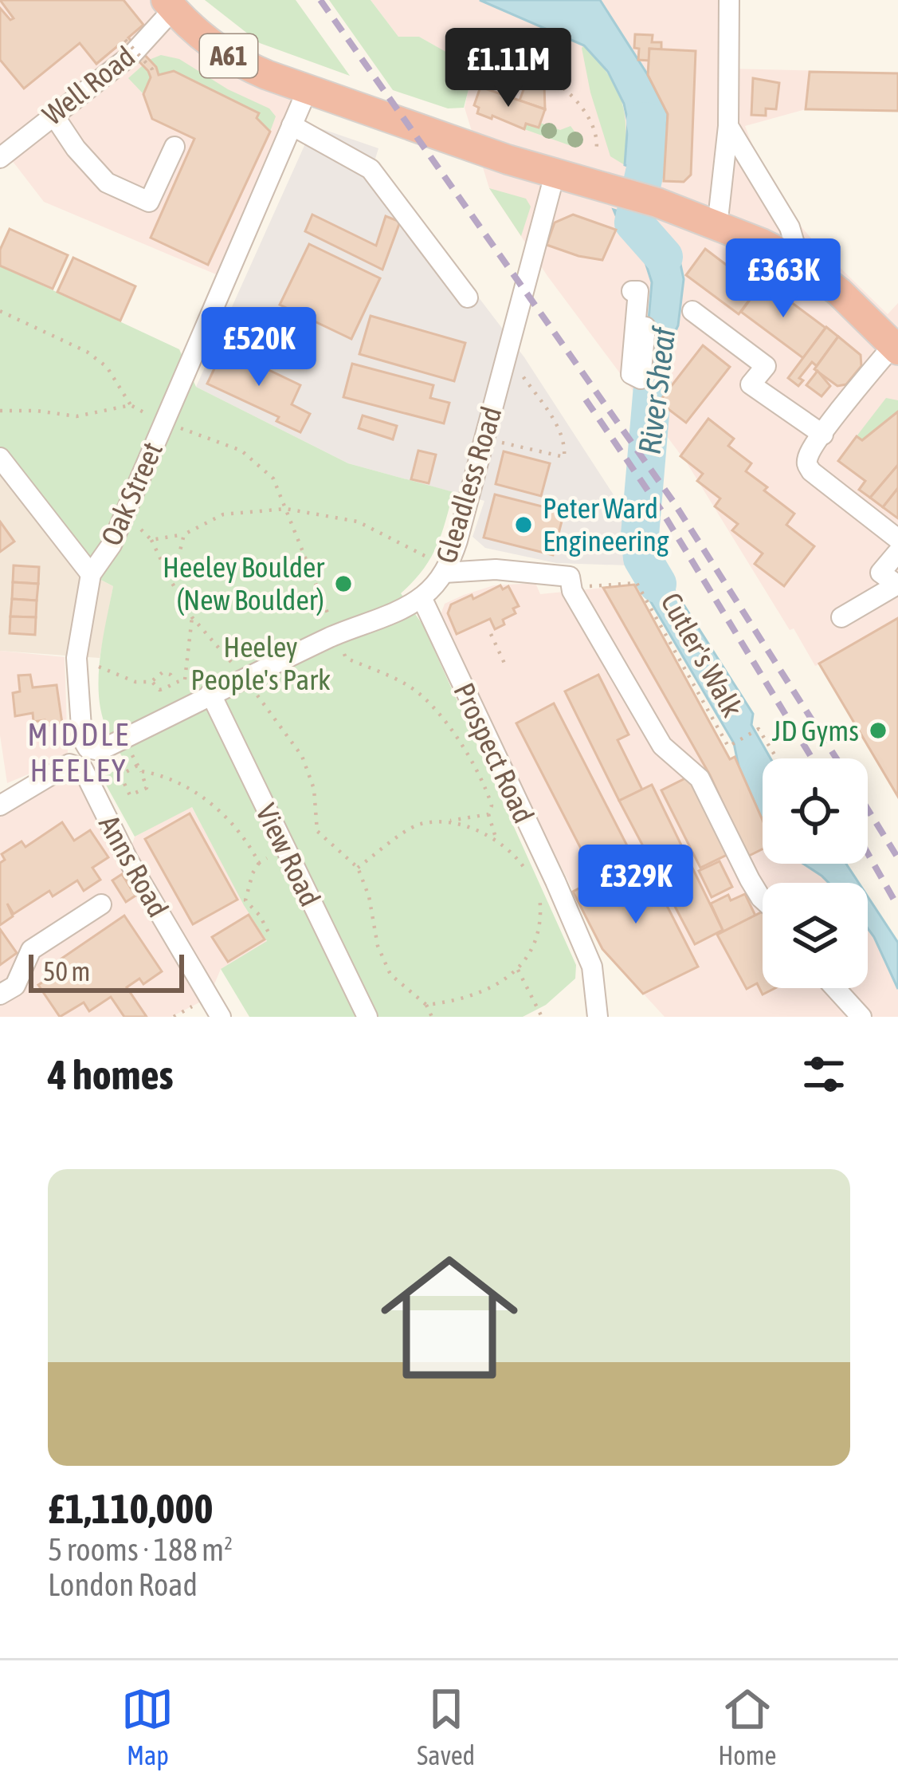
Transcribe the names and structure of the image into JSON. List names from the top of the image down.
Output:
{
  "streets": {
    "highway": ["A61"],
    "street": [
      "Well Road",
      "Gleadless Road",
      "Oak Street",
      "Prospect Road",
      "View Road",
      "Anns Road"
    ],
    "path": ["Cutler's Walk"]
  },
  "crossings": [
    ["A61", "Well Road"],
    ["A61", "Gleadless Road"],
    ["A61", "Oak Street"],
    ["Gleadless Road", "Oak Street"],
    ["Gleadless Road", "Prospect Road"],
    ["Gleadless Road", "View Road"],
    ["Gleadless Road", "Anns Road"],
    ["Oak Street", "Anns Road"]
  ],
  "districts": ["MIDDLE HEELEY"],
  "water": ["River Sheaf"],
  "parks": ["Heeley People's Park"],
  "places": ["Peter Ward Engineering", "Heeley Boulder (New Boulder)", "JD Gyms"],
  "scale_bar": "50 m",
  "page": {
    "price": [
      "£1.11M",
      "£363K",
      "£520K",
      "£329K"
    ],
    "scale": "50 m",
    "heading": "4 homes",
    "list": [
      {
        "name": "£1,110,000",
        "note": "5 rooms · 188 m² · London Road"
      }
    ],
    "tabs": ["Map", "Saved", "Home"]
  }
}
